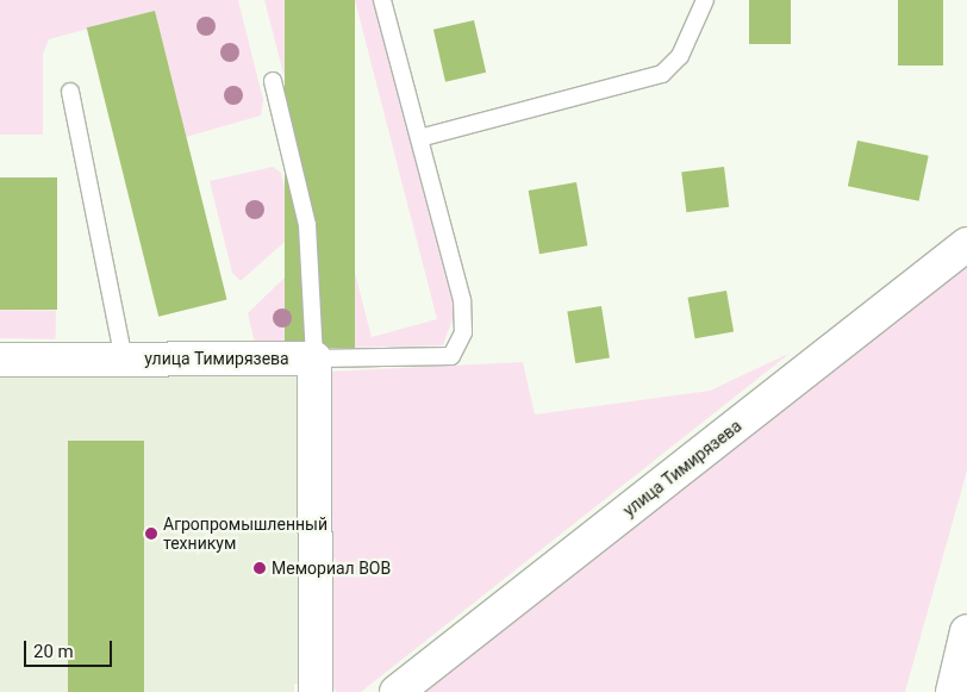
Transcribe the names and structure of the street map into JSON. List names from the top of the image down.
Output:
{
  "streets": {
    "main road": ["улица Тимирязева"]
  },
  "places": ["Агропромышленный техникум", "Мемориал ВОВ"],
  "scale_bar": "20 m"
}
